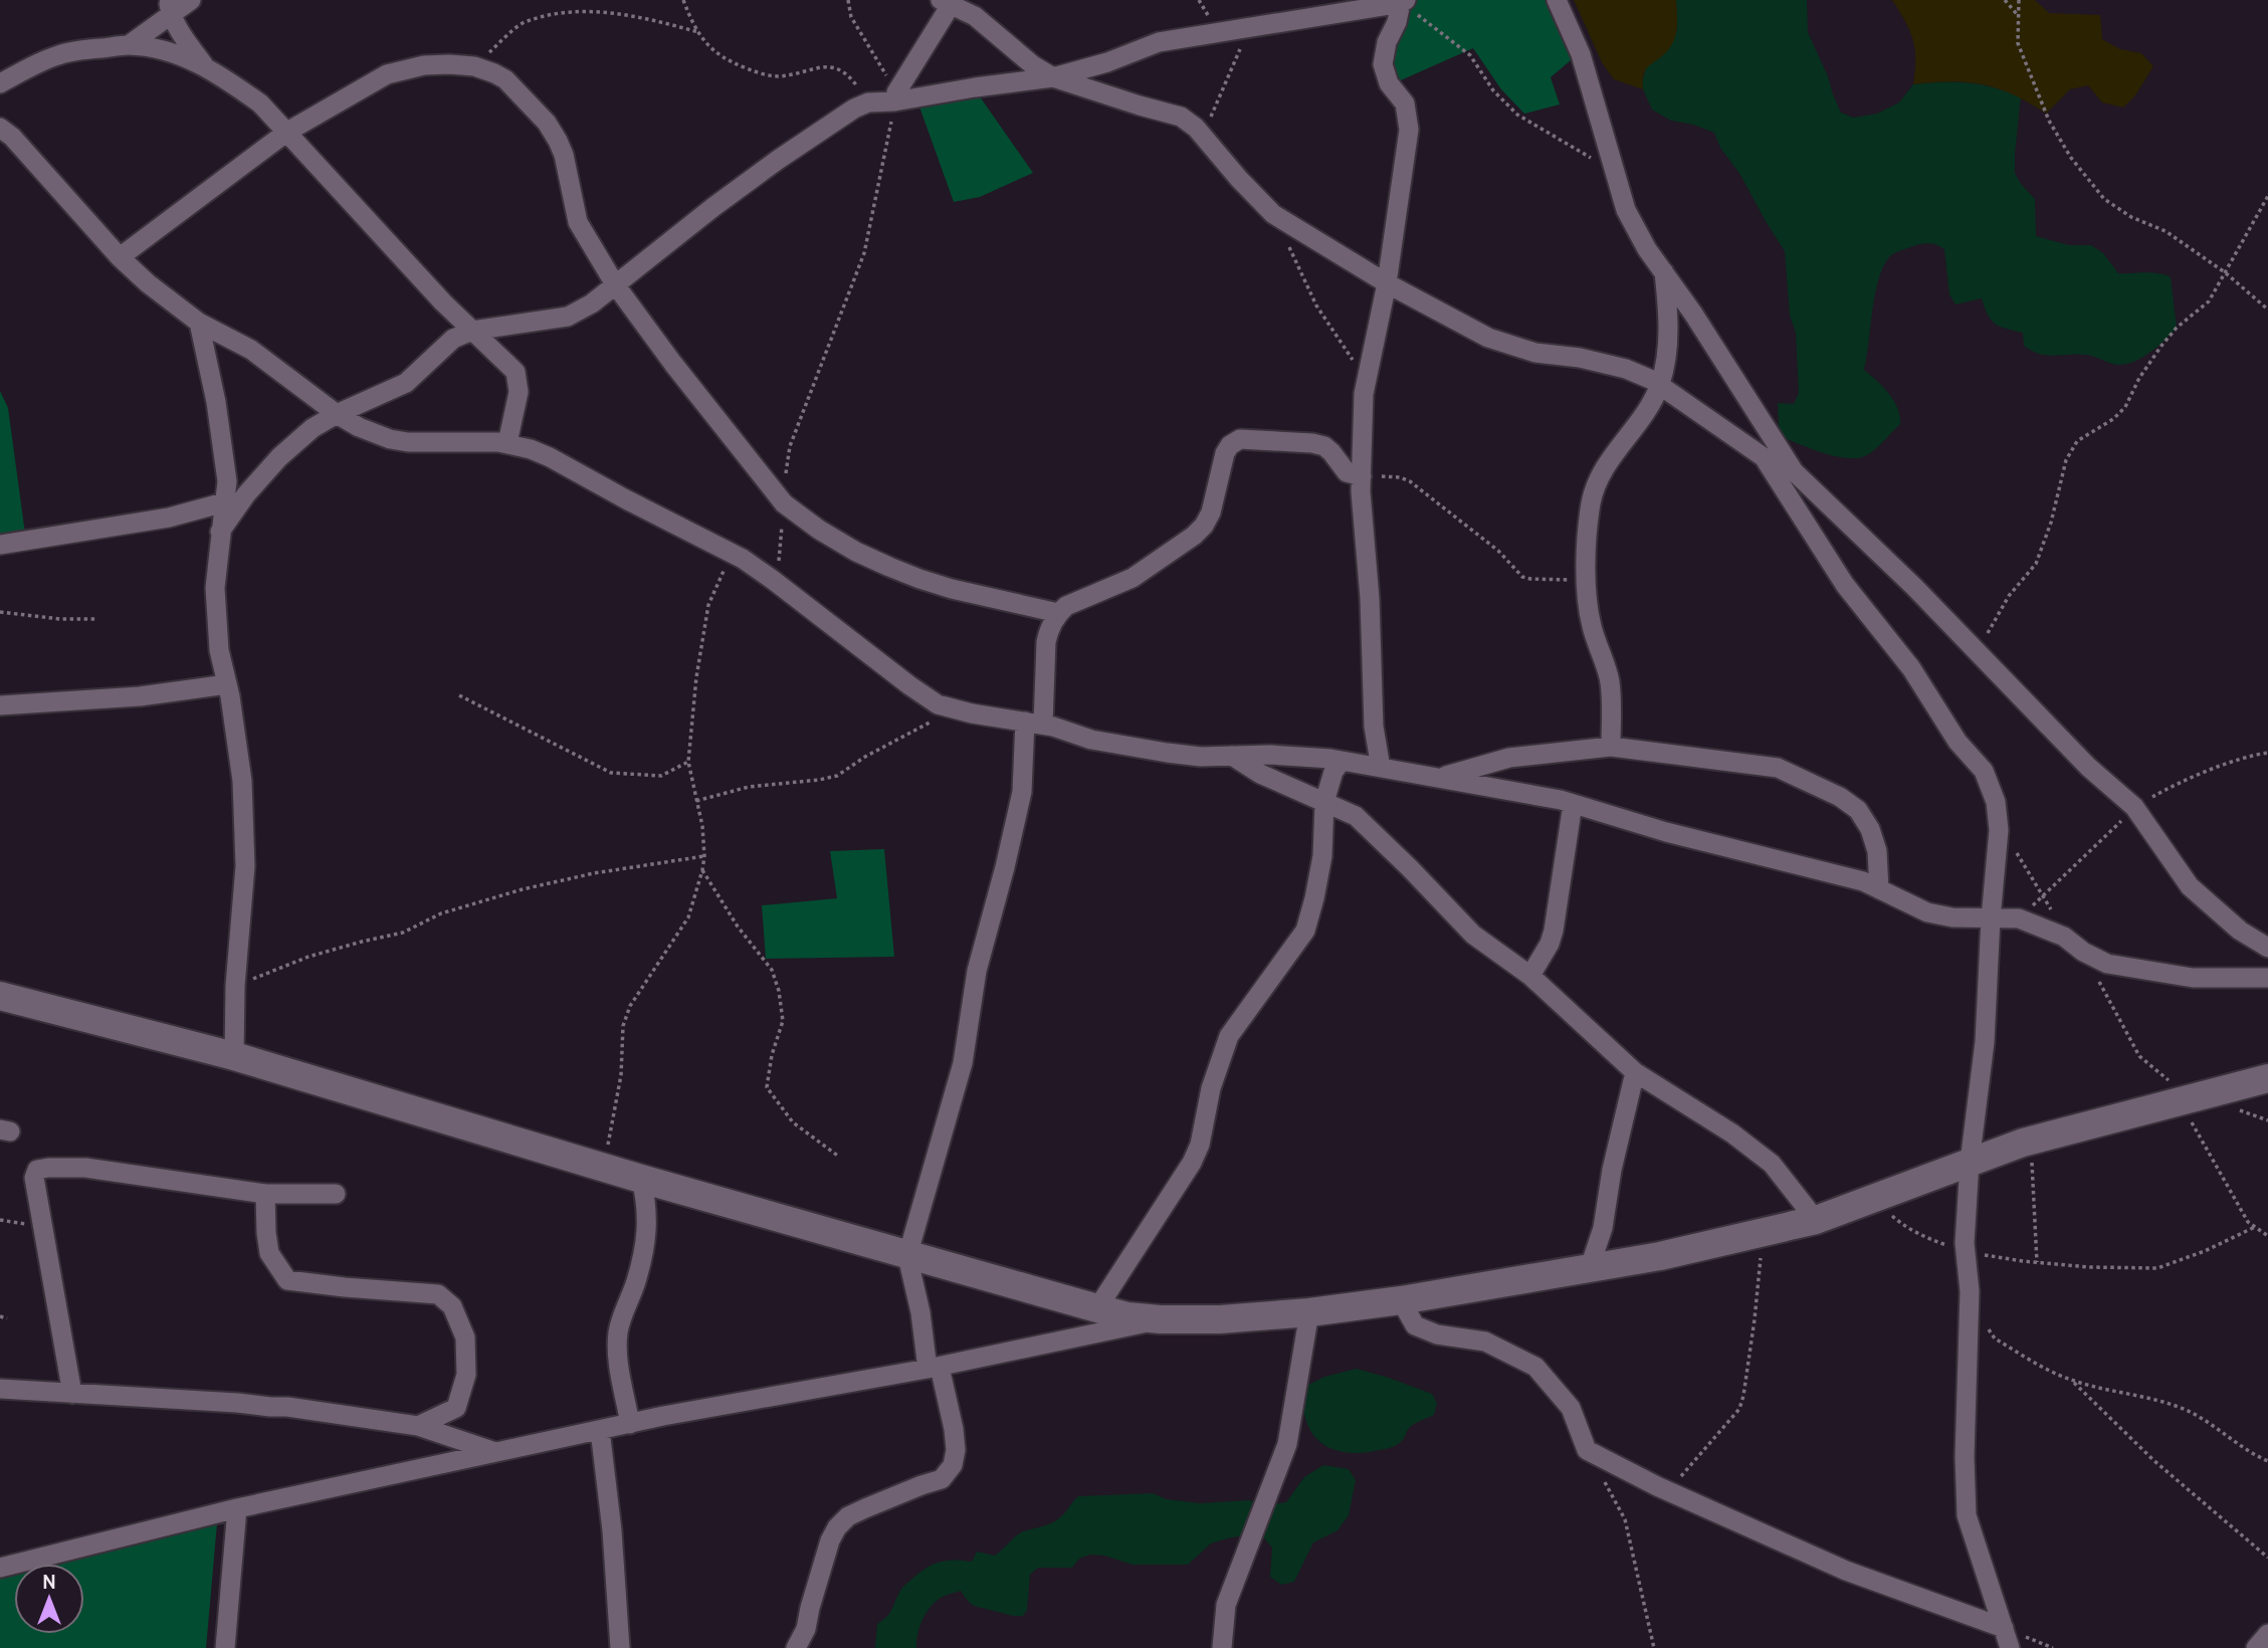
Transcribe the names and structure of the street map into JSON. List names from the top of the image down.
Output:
{
  "north": "top"
}
